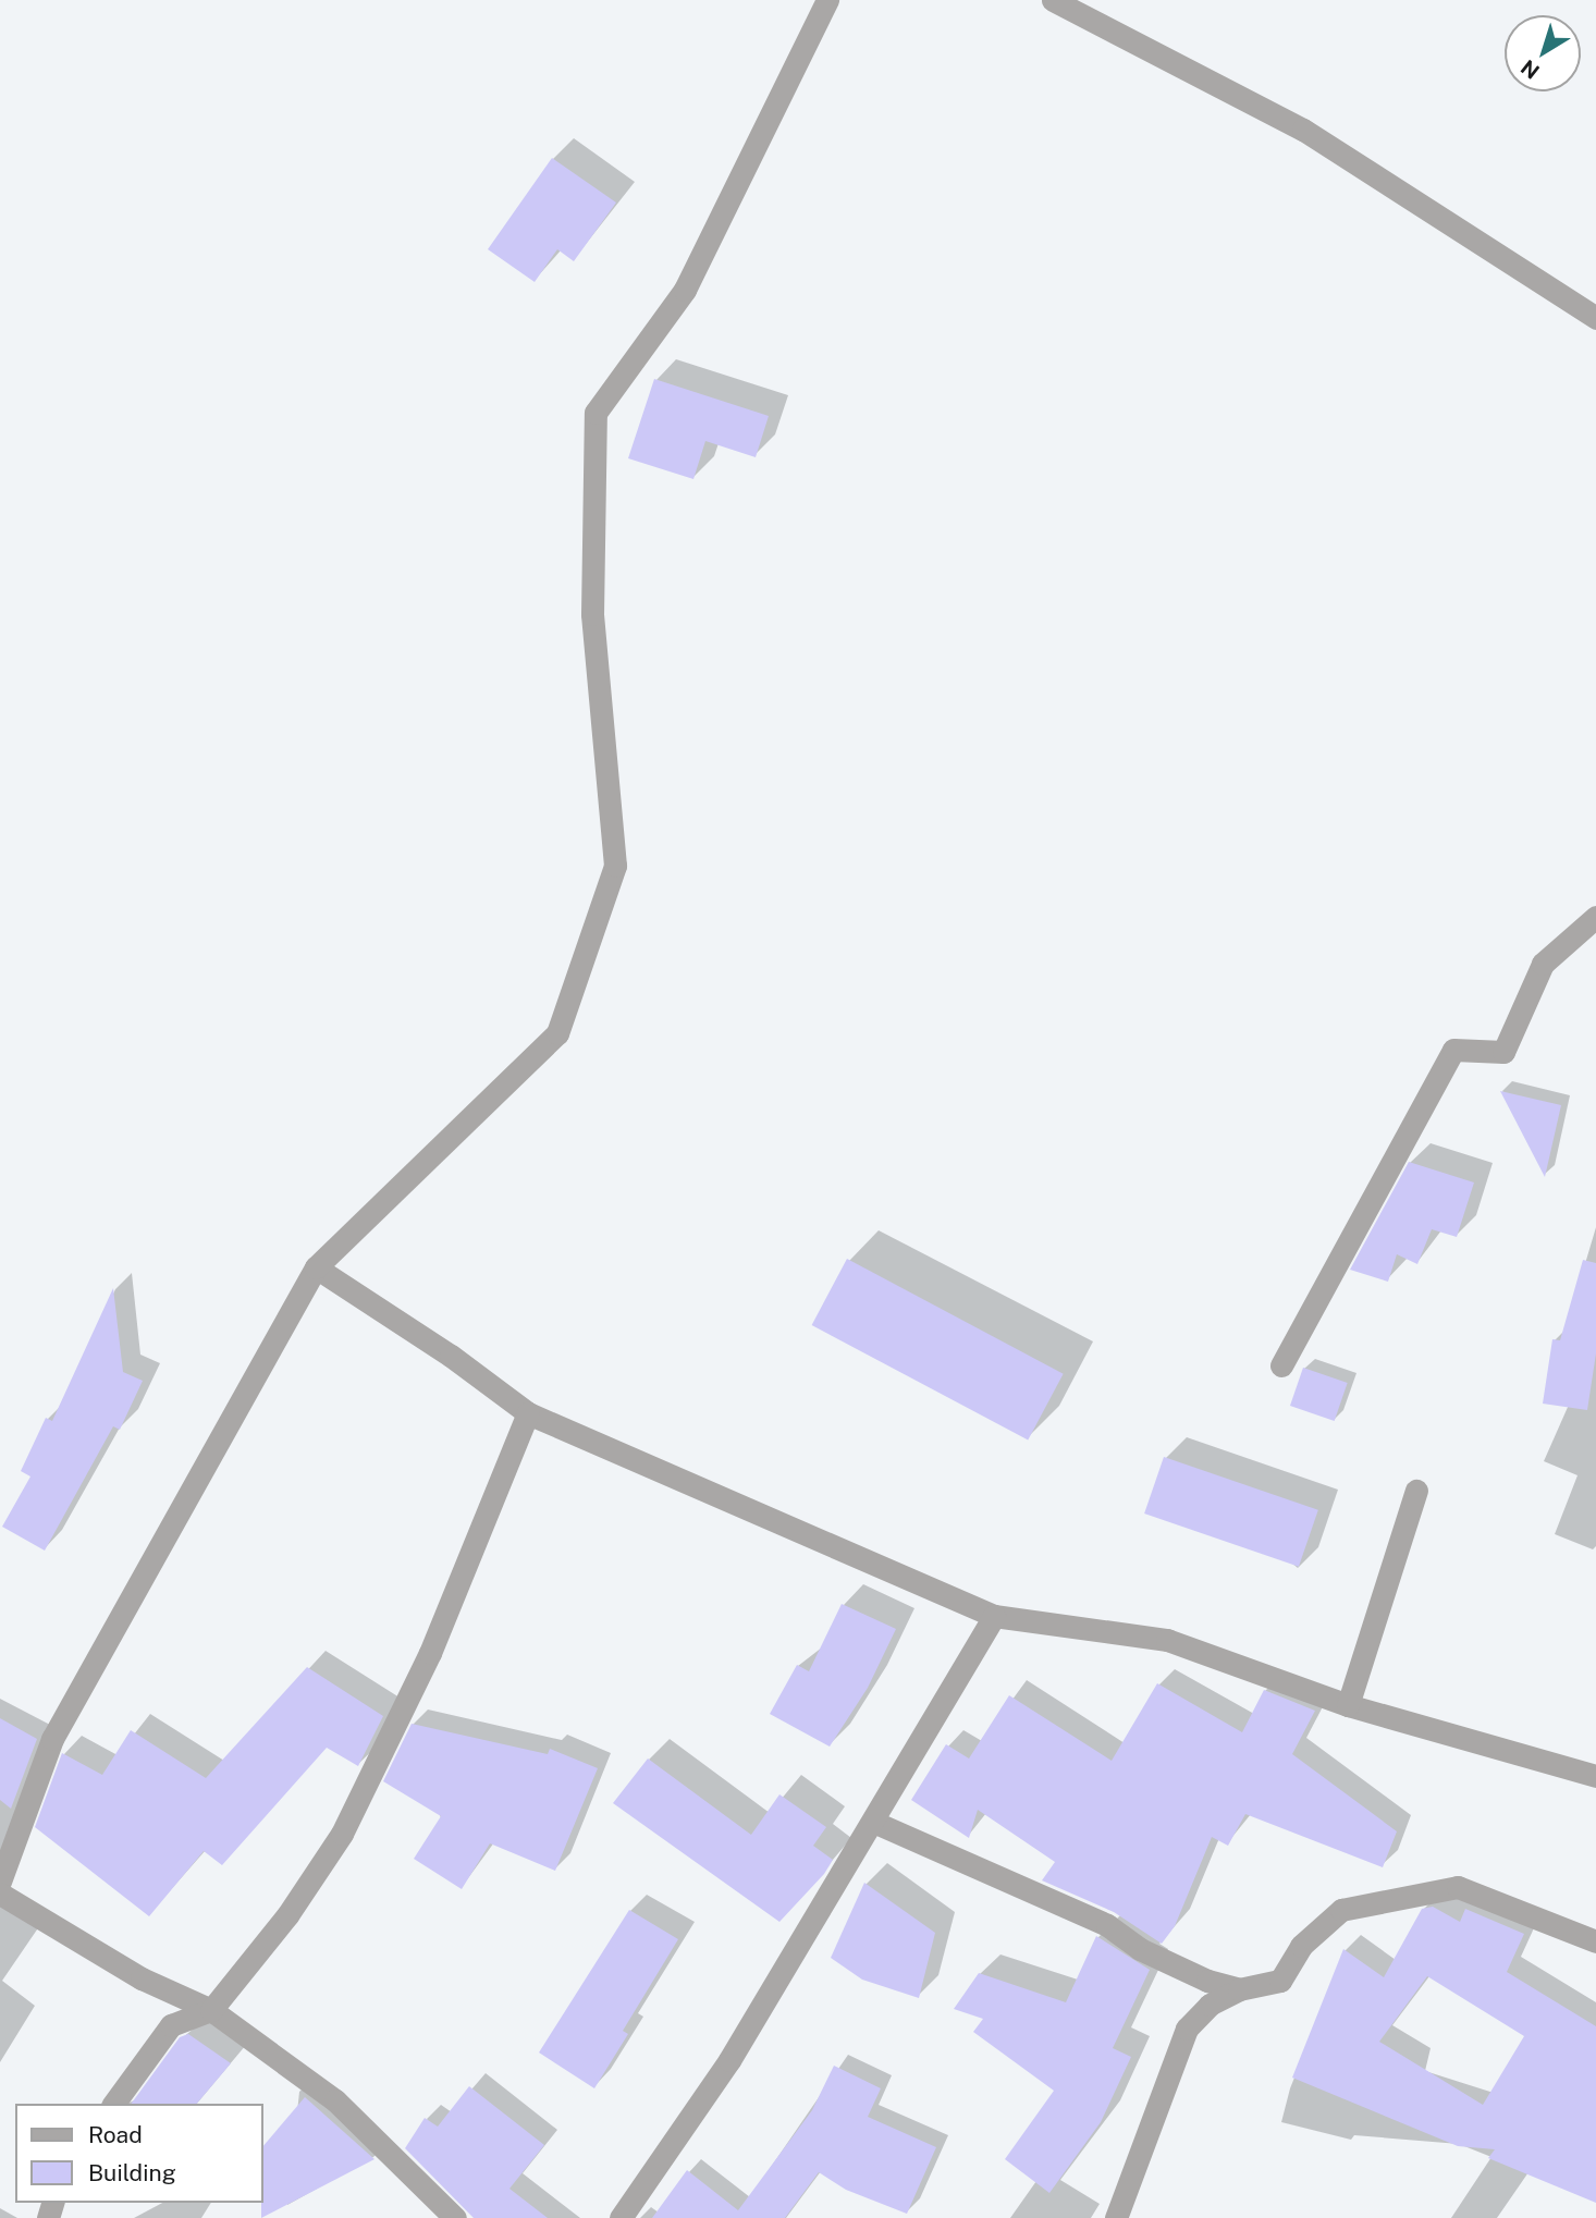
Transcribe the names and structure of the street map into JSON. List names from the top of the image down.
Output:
{
  "legend": ["Road", "Building"],
  "north": "bottom left"
}
